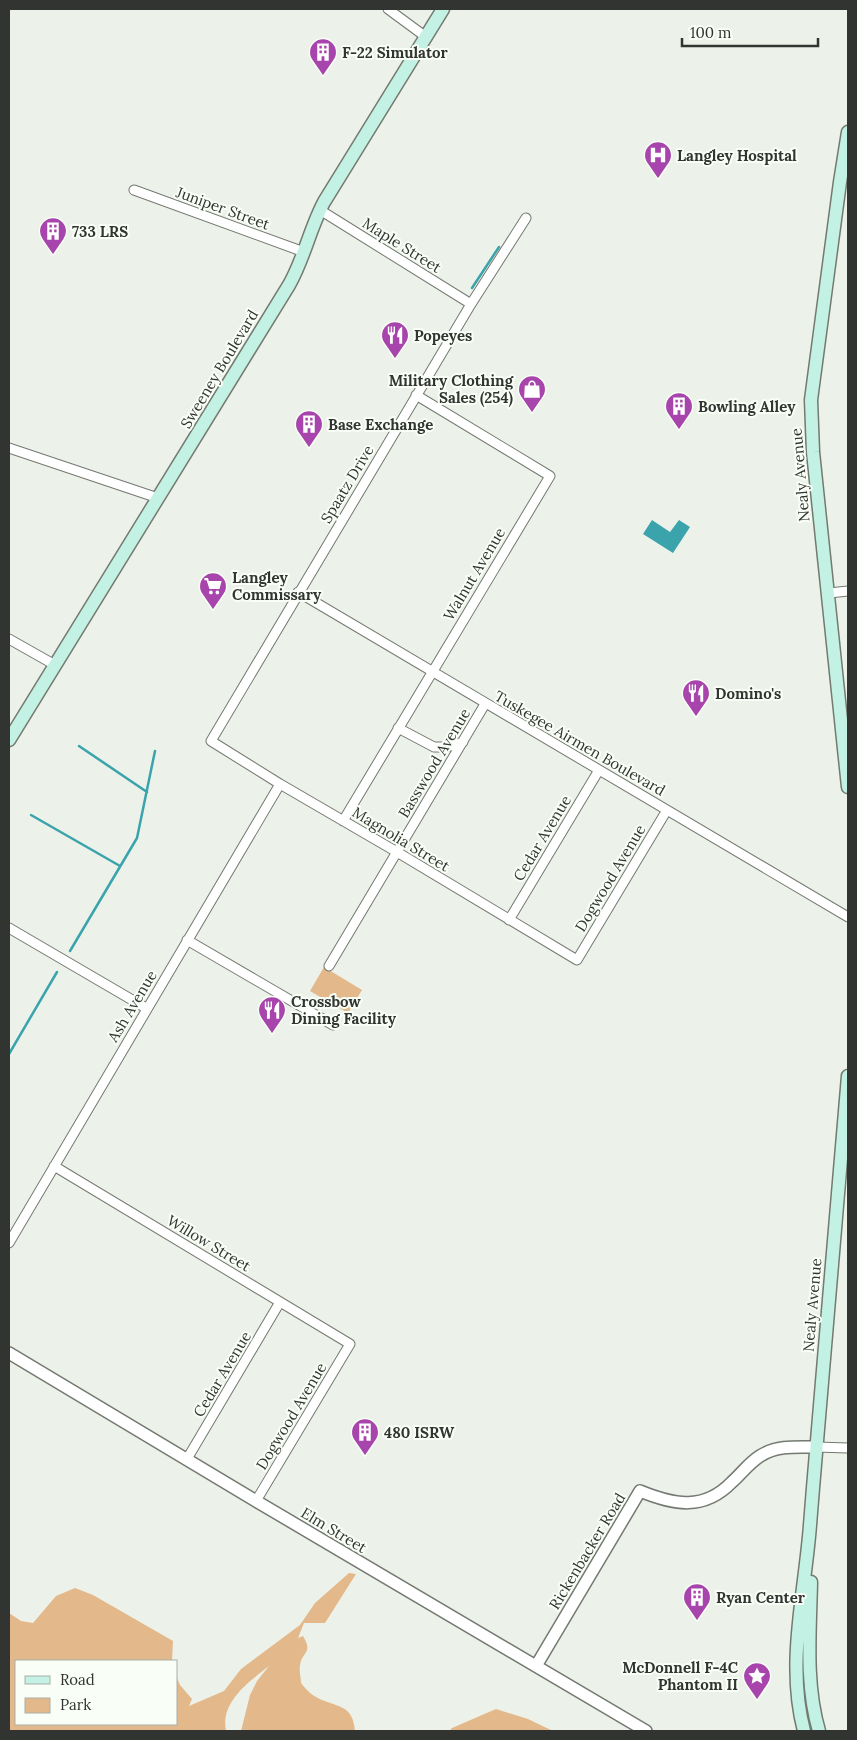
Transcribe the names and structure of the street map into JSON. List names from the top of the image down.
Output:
{
  "streets": {
    "main road": ["Sweeney Boulevard", "Nealy Avenue"],
    "street": [
      "Juniper Street",
      "Maple Street",
      "Spaatz Drive",
      "Walnut Avenue",
      "Tuskegee Airmen Boulevard",
      "Basswood Avenue",
      "Cedar Avenue",
      "Magnolia Street",
      "Dogwood Avenue",
      "Ash Avenue",
      "Willow Street",
      "Elm Street",
      "Rickenbacker Road"
    ]
  },
  "crossings": [
    ["Juniper Street", "Sweeney Boulevard"],
    ["Maple Street", "Sweeney Boulevard"],
    ["Maple Street", "Spaatz Drive"],
    ["Nealy Avenue", "Rickenbacker Road"],
    ["Spaatz Drive", "Walnut Avenue"],
    ["Spaatz Drive", "Tuskegee Airmen Boulevard"],
    ["Spaatz Drive", "Magnolia Street"],
    ["Walnut Avenue", "Tuskegee Airmen Boulevard"],
    ["Walnut Avenue", "Magnolia Street"],
    ["Tuskegee Airmen Boulevard", "Basswood Avenue"],
    ["Tuskegee Airmen Boulevard", "Cedar Avenue"],
    ["Tuskegee Airmen Boulevard", "Dogwood Avenue"],
    ["Basswood Avenue", "Magnolia Street"],
    ["Cedar Avenue", "Magnolia Street"],
    ["Cedar Avenue", "Willow Street"],
    ["Cedar Avenue", "Elm Street"],
    ["Magnolia Street", "Dogwood Avenue"],
    ["Magnolia Street", "Ash Avenue"],
    ["Dogwood Avenue", "Willow Street"],
    ["Dogwood Avenue", "Elm Street"],
    ["Ash Avenue", "Willow Street"],
    ["Elm Street", "Rickenbacker Road"]
  ],
  "places": {
    "building": [
      "F-22 Simulator",
      "733 LRS",
      "Bowling Alley",
      "Base Exchange",
      "480 ISRW",
      "Ryan Center"
    ],
    "hospital": ["Langley Hospital"],
    "restaurant": ["Popeyes", "Domino's", "Crossbow Dining Facility"],
    "shop": ["Military Clothing Sales (254)"],
    "supermarket": ["Langley Commissary"],
    "place": ["McDonnell F-4C Phantom II"]
  },
  "legend": ["Road", "Park"],
  "scale_bar": "100 m"
}
